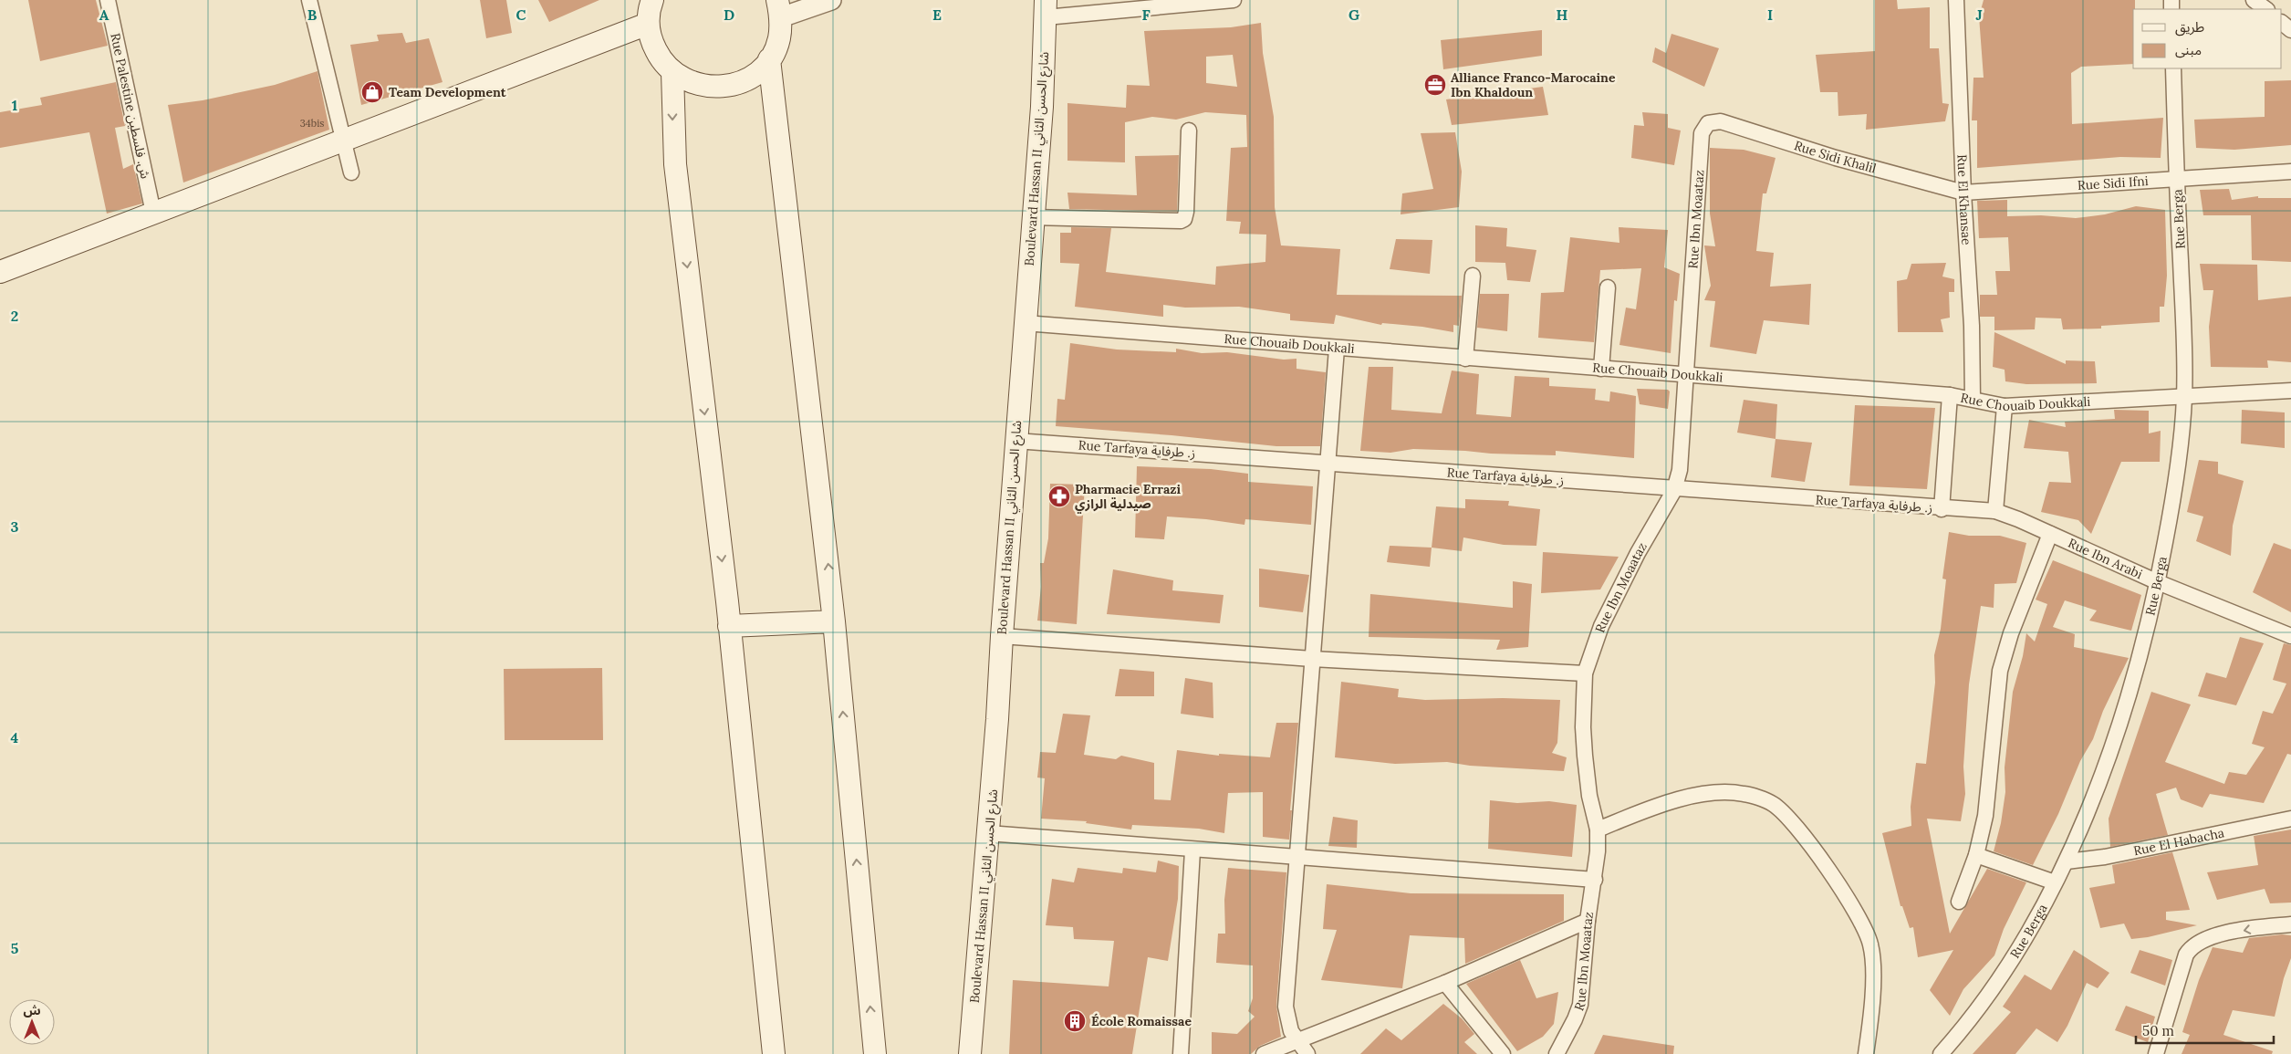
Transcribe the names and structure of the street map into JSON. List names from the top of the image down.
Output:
{
  "streets": {
    "main road": ["Boulevard Hassan II شارع الحسن الثاني"],
    "street": [
      "Rue Palestine ش. فلسطين",
      "Rue Sidi Khalil",
      "Rue Sidi Ifni",
      "Rue El Khansae",
      "Rue Ibn Moaataz",
      "Rue Berga",
      "Rue Chouaib Doukkali",
      "Rue Tarfaya ز. طرفاية",
      "Rue Ibn Arabi",
      "Rue El Habacha"
    ]
  },
  "crossings": [
    ["Rue Sidi Khalil", "Rue Sidi Ifni"],
    ["Rue Sidi Khalil", "Rue El Khansae"],
    ["Rue Sidi Khalil", "Rue Ibn Moaataz"],
    ["Boulevard Hassan II شارع الحسن الثاني", "Rue Chouaib Doukkali"],
    ["Boulevard Hassan II شارع الحسن الثاني", "Rue Tarfaya ز. طرفاية"],
    ["Rue Sidi Ifni", "Rue El Khansae"],
    ["Rue Sidi Ifni", "Rue Berga"],
    ["Rue El Khansae", "Rue Chouaib Doukkali"],
    ["Rue Ibn Moaataz", "Rue Chouaib Doukkali"],
    ["Rue Ibn Moaataz", "Rue Tarfaya ز. طرفاية"],
    ["Rue Berga", "Rue Chouaib Doukkali"],
    ["Rue Berga", "Rue Ibn Arabi"],
    ["Rue Berga", "Rue El Habacha"],
    ["Rue Tarfaya ز. طرفاية", "Rue Ibn Arabi"]
  ],
  "places": {
    "office": ["Alliance Franco-Marocaine Ibn Khaldoun"],
    "shop": ["Team Development"],
    "pharmacy": ["Pharmacie Errazi صيدلية الرازي"],
    "building": ["École Romaissae"]
  },
  "house_numbers": ["34bis"],
  "legend": ["طريق", "مبنى"],
  "scale_bar": "50 m",
  "north": "top",
  "grid": {
    "columns": [
      "A",
      "B",
      "C",
      "D",
      "E",
      "F",
      "G",
      "H",
      "I",
      "J"
    ],
    "rows": [
      "1",
      "2",
      "3",
      "4",
      "5"
    ]
  }
}
